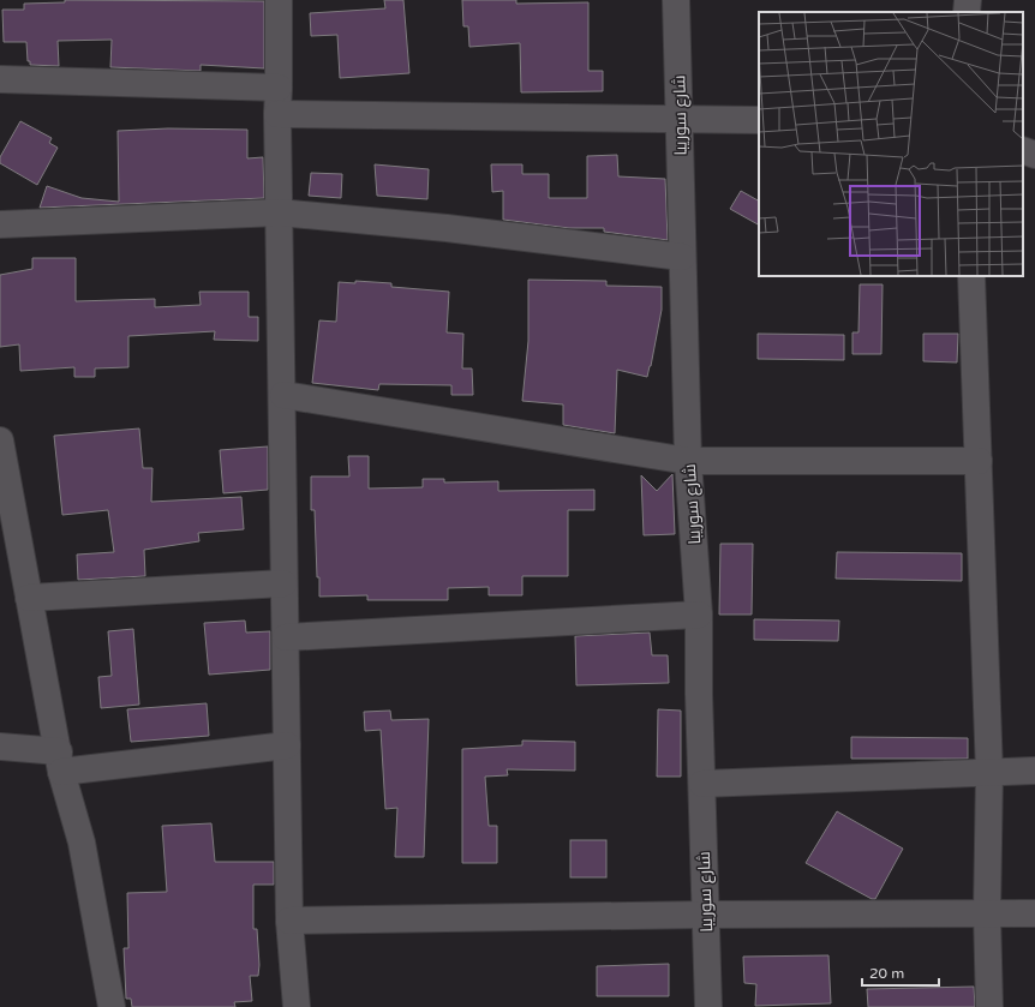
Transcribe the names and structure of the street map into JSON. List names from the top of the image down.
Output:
{
  "streets": {
    "street": ["شارع سوريبا"]
  },
  "scale_bar": "20 m"
}
